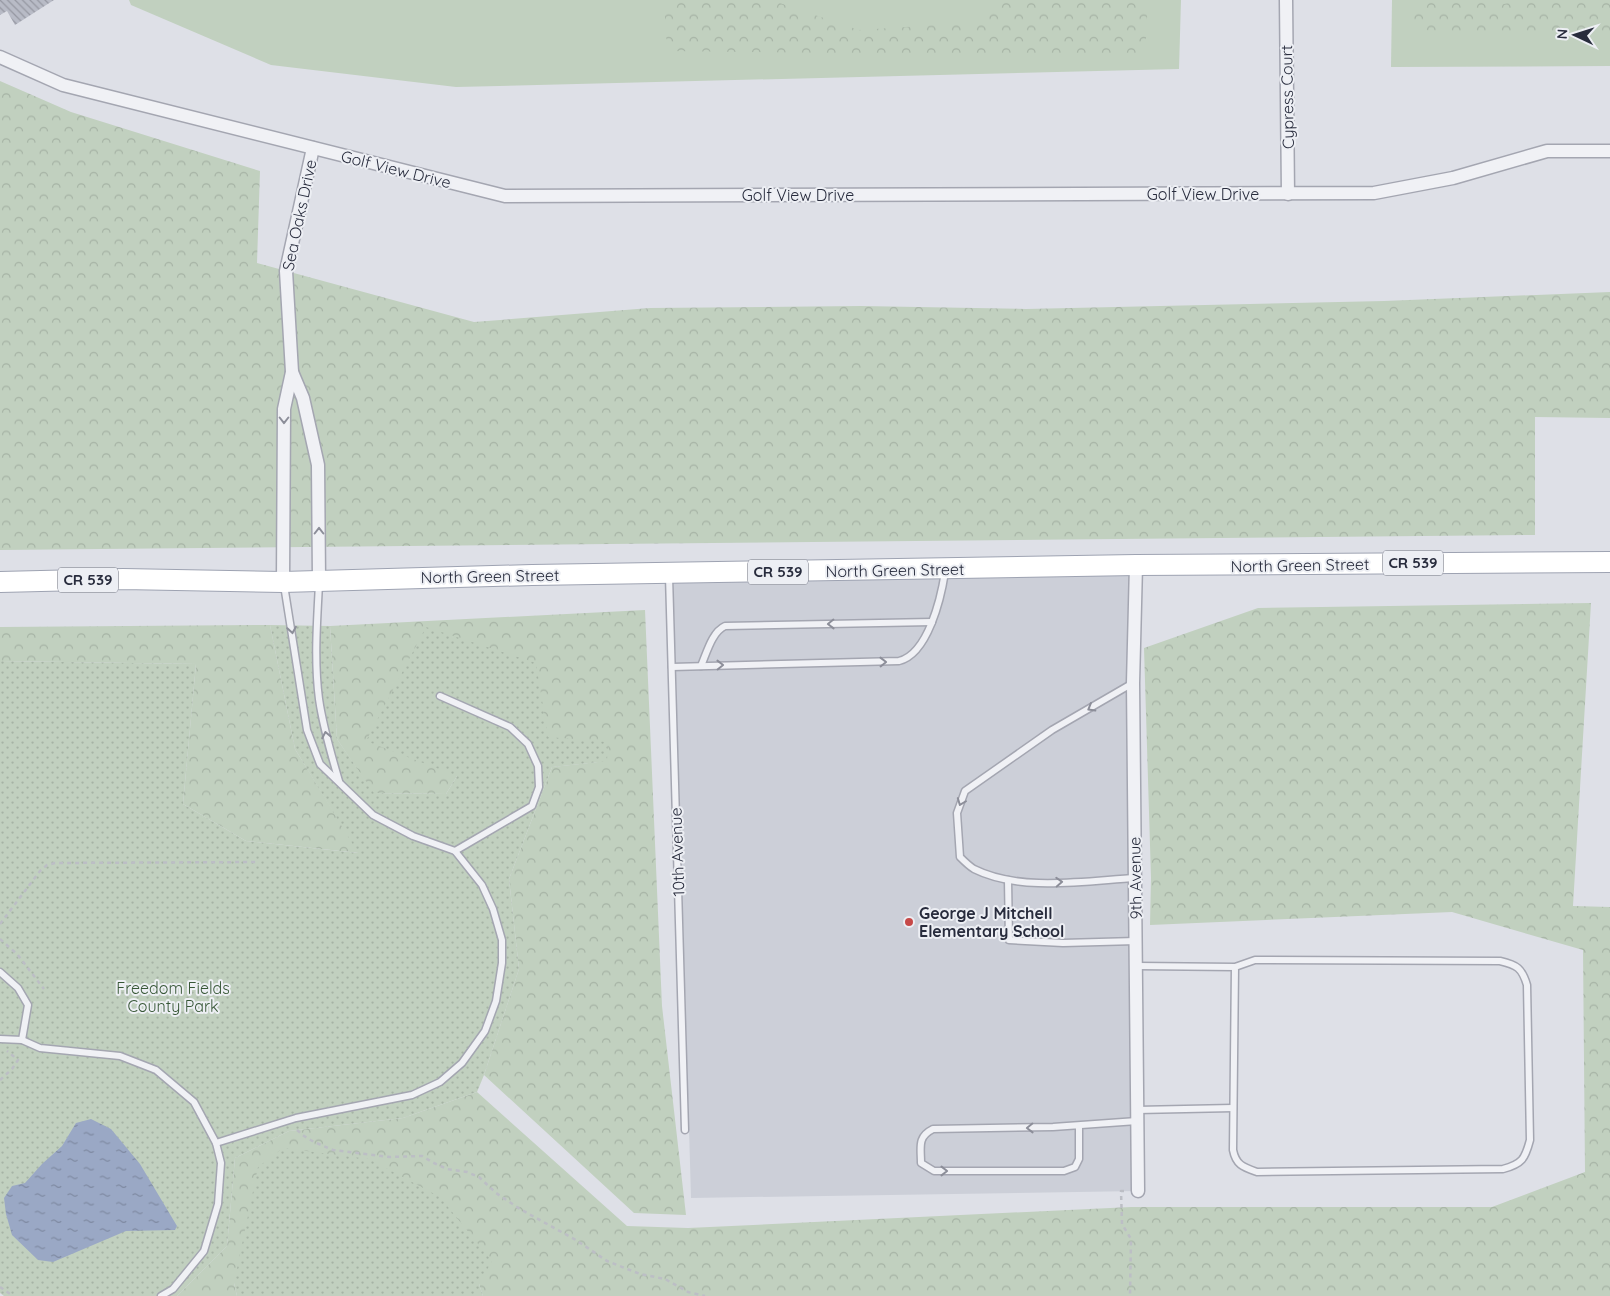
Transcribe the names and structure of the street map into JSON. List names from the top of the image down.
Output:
{
  "streets": {
    "main road": ["CR 539", "North Green Street"],
    "street": [
      "Cypress Court",
      "Golf View Drive",
      "Sea Oaks Drive",
      "9th Avenue"
    ],
    "lane": ["10th Avenue"]
  },
  "crossings": [
    ["Cypress Court", "Golf View Drive"],
    ["Golf View Drive", "Sea Oaks Drive"],
    ["Sea Oaks Drive", "North Green Street"],
    ["North Green Street", "10th Avenue"],
    ["North Green Street", "9th Avenue"]
  ],
  "parks": ["Freedom Fields County Park"],
  "places": ["George J Mitchell Elementary School"],
  "north": "left"
}
